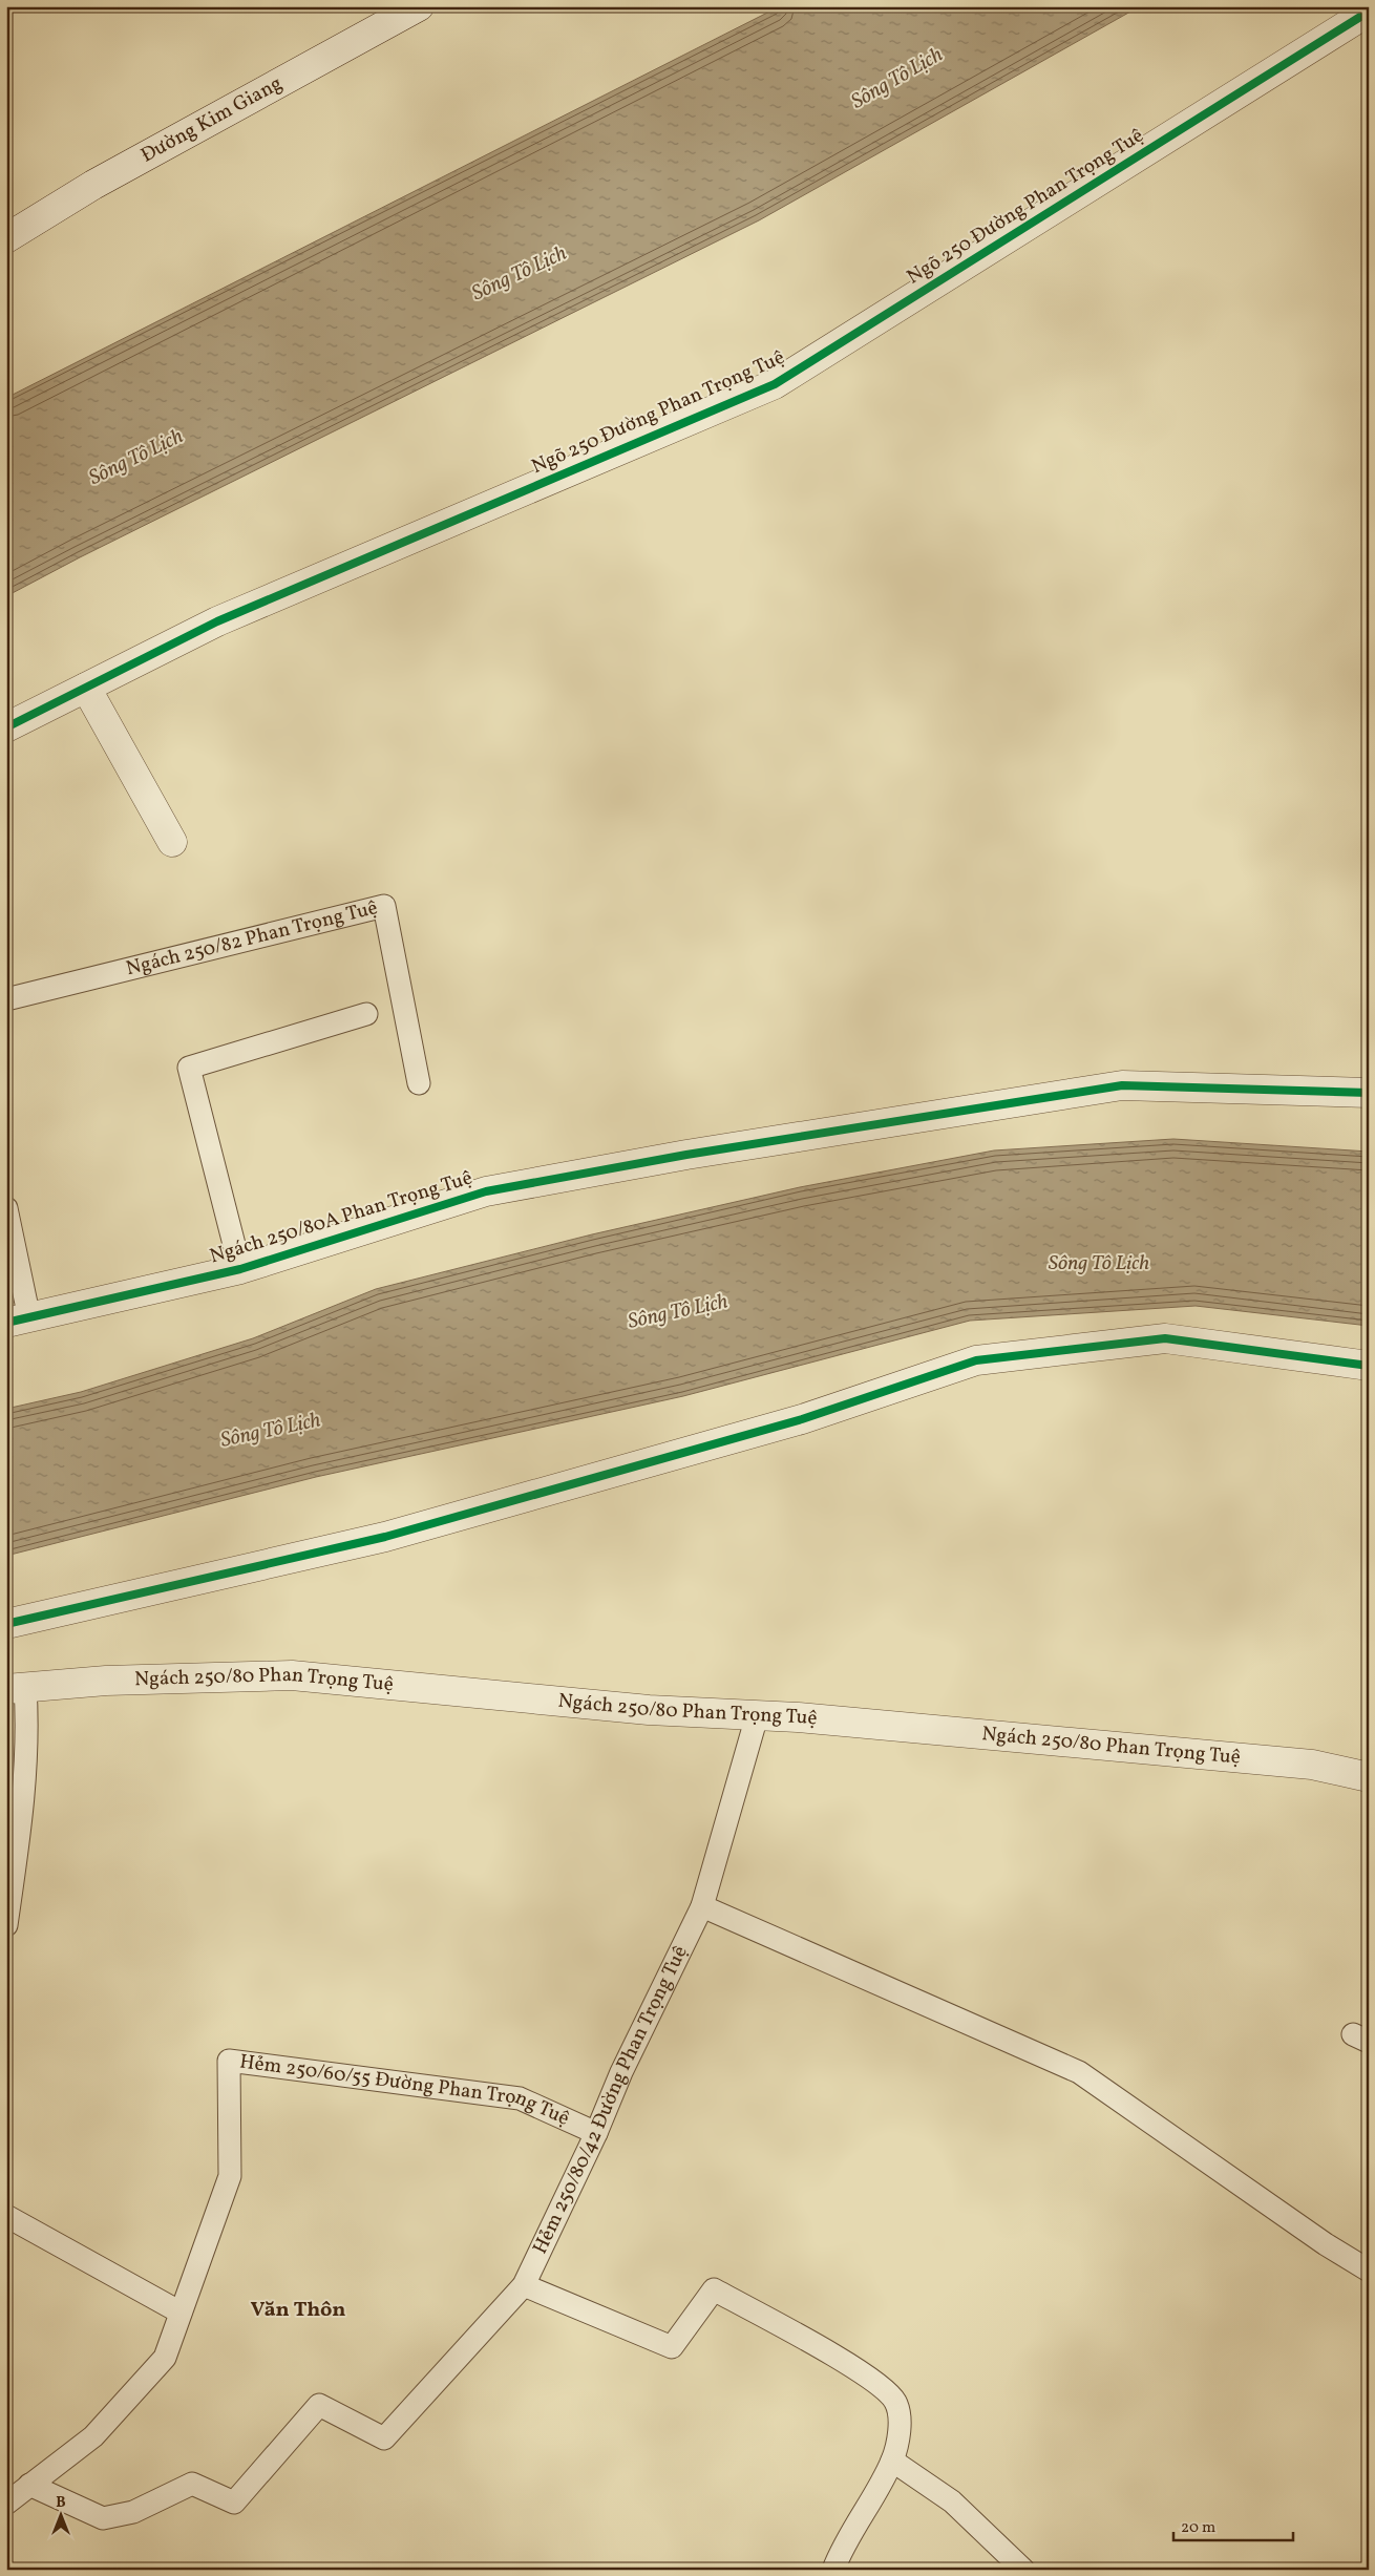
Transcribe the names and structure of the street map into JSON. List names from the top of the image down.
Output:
{
  "streets": {
    "street": [
      "Đường Kim Giang",
      "Ngõ 250 Đường Phan Trọng Tuệ",
      "Ngách 250/80A Phan Trọng Tuệ",
      "Ngách 250/80 Phan Trọng Tuệ"
    ],
    "lane": ["Ngách 250/82 Phan Trọng Tuệ", "Hẻm 250/60/55 Đường Phan Trọng Tuệ", "Hẻm 250/80/42 Đường Phan Trọng Tuệ"]
  },
  "crossings": [
    ["Ngách 250/80 Phan Trọng Tuệ", "Hẻm 250/80/42 Đường Phan Trọng Tuệ"],
    ["Hẻm 250/60/55 Đường Phan Trọng Tuệ", "Hẻm 250/80/42 Đường Phan Trọng Tuệ"]
  ],
  "districts": ["Văn Thôn"],
  "water": ["Sông Tô Lịch"],
  "scale_bar": "20 m",
  "north": "top"
}
